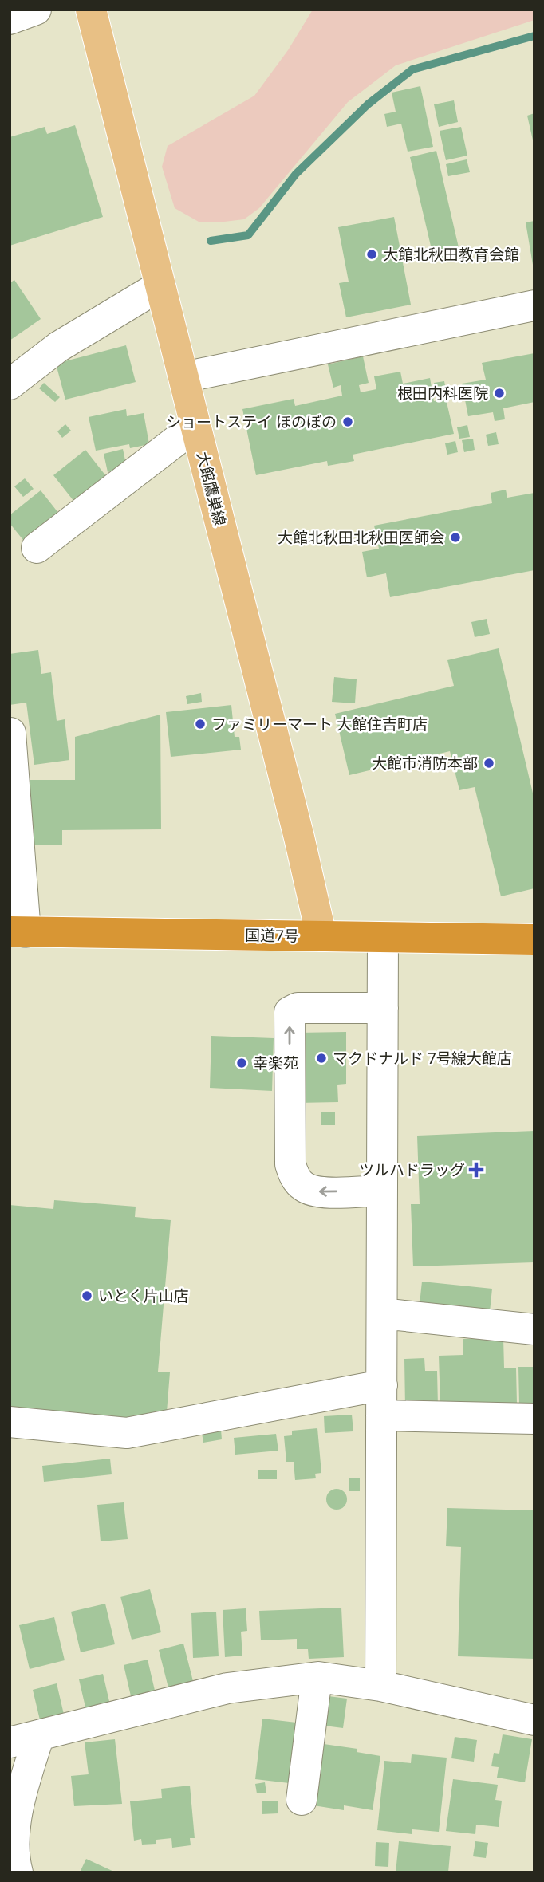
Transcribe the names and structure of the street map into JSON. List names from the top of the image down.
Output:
{
  "streets": {
    "highway": ["国道7号"],
    "main road": ["大館鷹巣線"]
  },
  "crossings": [
    ["大館鷹巣線", "国道7号"]
  ],
  "places": {
    "other": [
      "大館北秋田教育会館",
      "根田内科医院",
      "ショートステイ ほのぼの",
      "大館北秋田北秋田医師会",
      "ファミリーマート 大館住吉町店",
      "大館市消防本部",
      "マクドナルド 7号線大館店",
      "幸楽苑",
      "いとく片山店"
    ],
    "health": ["ツルハドラッグ"]
  }
}
